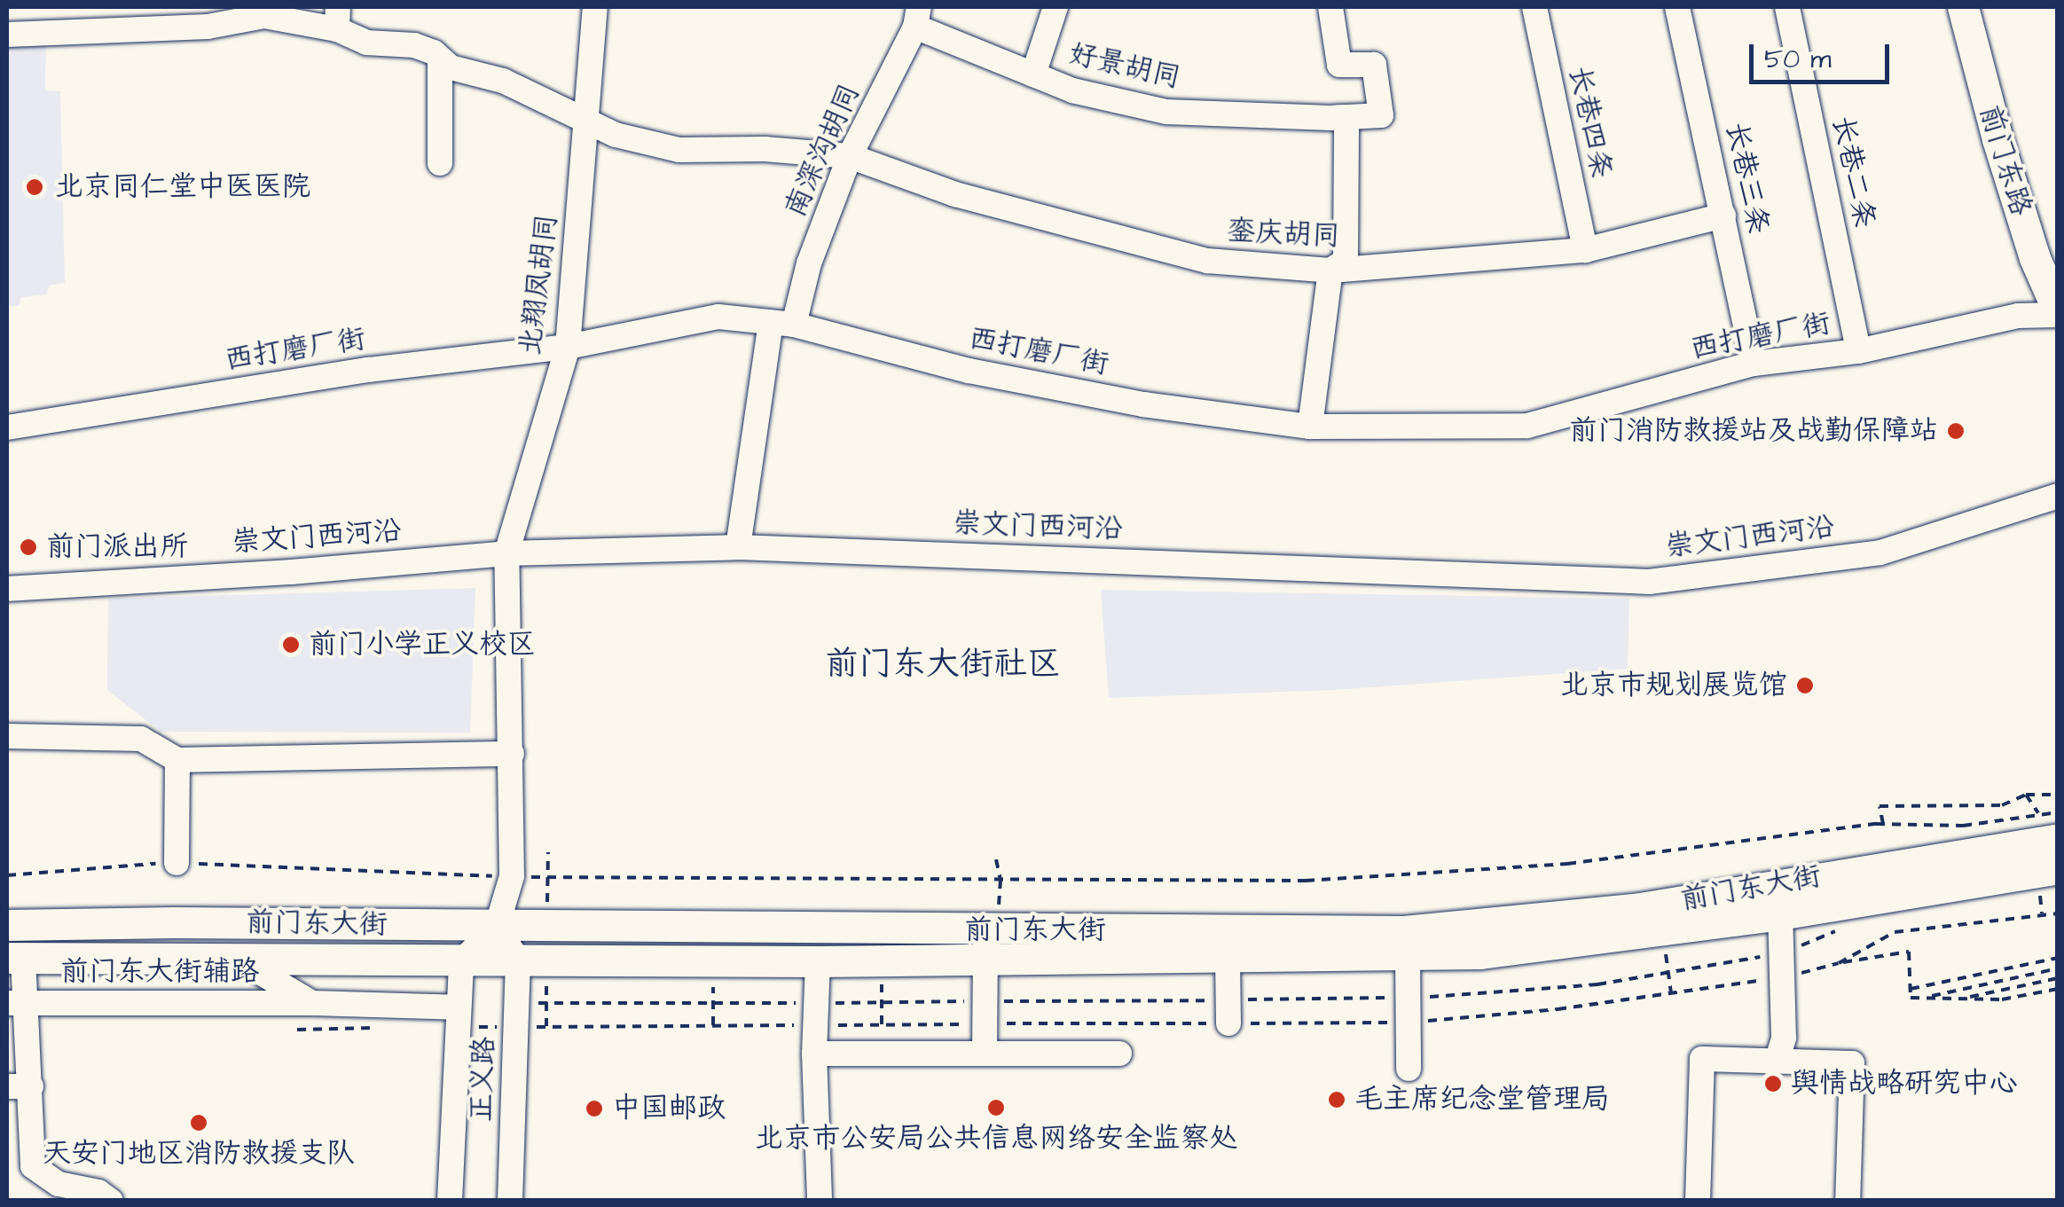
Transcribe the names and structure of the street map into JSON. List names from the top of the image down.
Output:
{
  "streets": {
    "main road": ["前门东路", "前门东大街"],
    "street": [
      "好景胡同",
      "长巷四条",
      "南深沟胡同",
      "长巷二条",
      "长巷三条",
      "銮庆胡同",
      "北翔凤胡同",
      "西打磨厂街",
      "崇文门西河沿",
      "前门东大街辅路",
      "正义路"
    ]
  },
  "crossings": [
    ["好景胡同", "南深沟胡同"],
    ["长巷四条", "銮庆胡同"],
    ["南深沟胡同", "銮庆胡同"],
    ["南深沟胡同", "西打磨厂街"],
    ["南深沟胡同", "崇文门西河沿"],
    ["前门东路", "西打磨厂街"],
    ["长巷二条", "西打磨厂街"],
    ["长巷三条", "銮庆胡同"],
    ["长巷三条", "西打磨厂街"],
    ["北翔凤胡同", "西打磨厂街"],
    ["北翔凤胡同", "崇文门西河沿"],
    ["北翔凤胡同", "前门东大街"],
    ["前门东大街", "前门东大街辅路"],
    ["前门东大街", "正义路"],
    ["前门东大街辅路", "正义路"]
  ],
  "districts": ["前门东大街社区"],
  "places": [
    "北京同仁堂中医医院",
    "前门消防救援站及战勤保障站",
    "前门派出所",
    "前门小学正义校区",
    "北京市规划展览馆",
    "舆情战略研究中心",
    "毛主席纪念堂管理局",
    "北京市公安局公共信息网络安全监察处",
    "中国邮政",
    "天安门地区消防救援支队"
  ],
  "scale_bar": "50 m"
}
